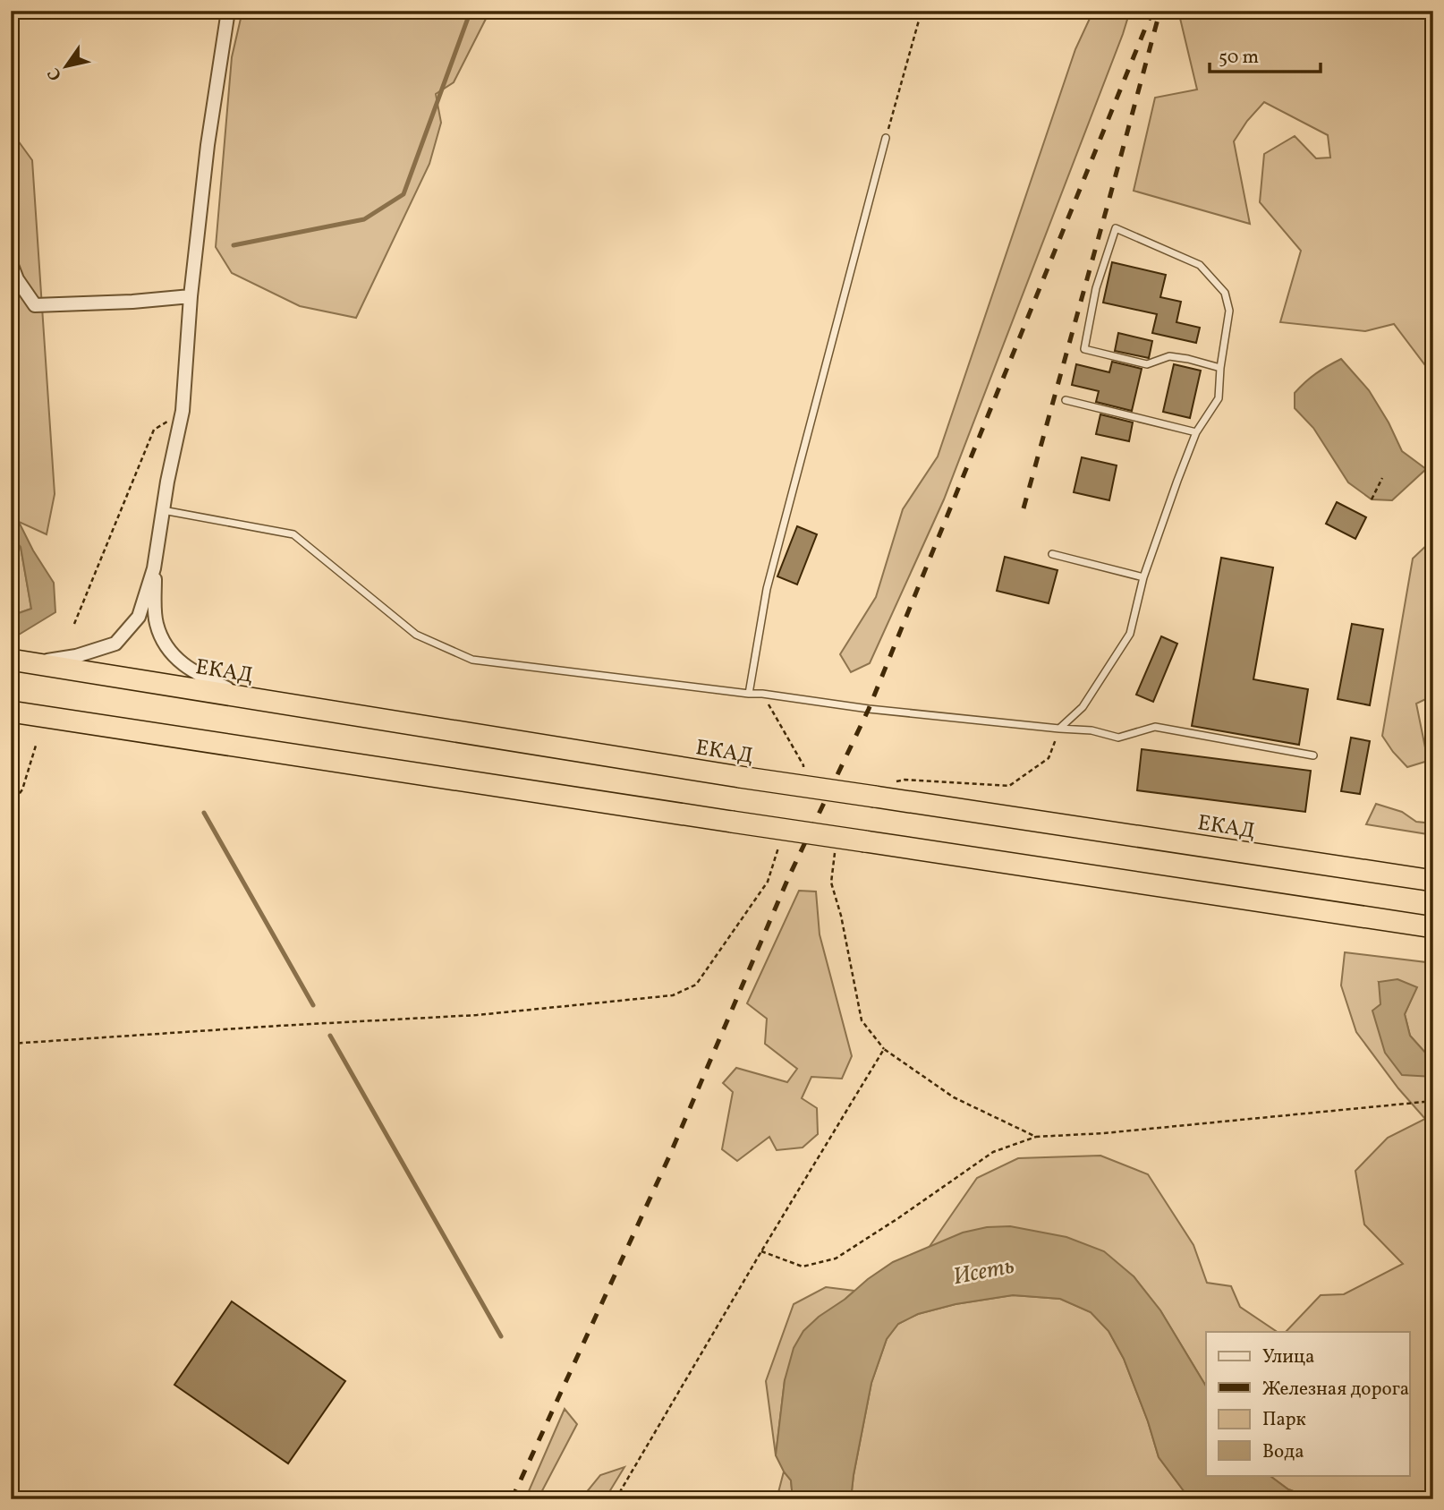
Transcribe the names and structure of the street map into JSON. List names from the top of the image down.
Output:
{
  "streets": {
    "highway": ["ЕКАД"]
  },
  "water": ["Исеть"],
  "legend": [
    "Улица",
    "Железная дорога",
    "Парк",
    "Вода"
  ],
  "scale_bar": "50 m",
  "north": "bottom left"
}
